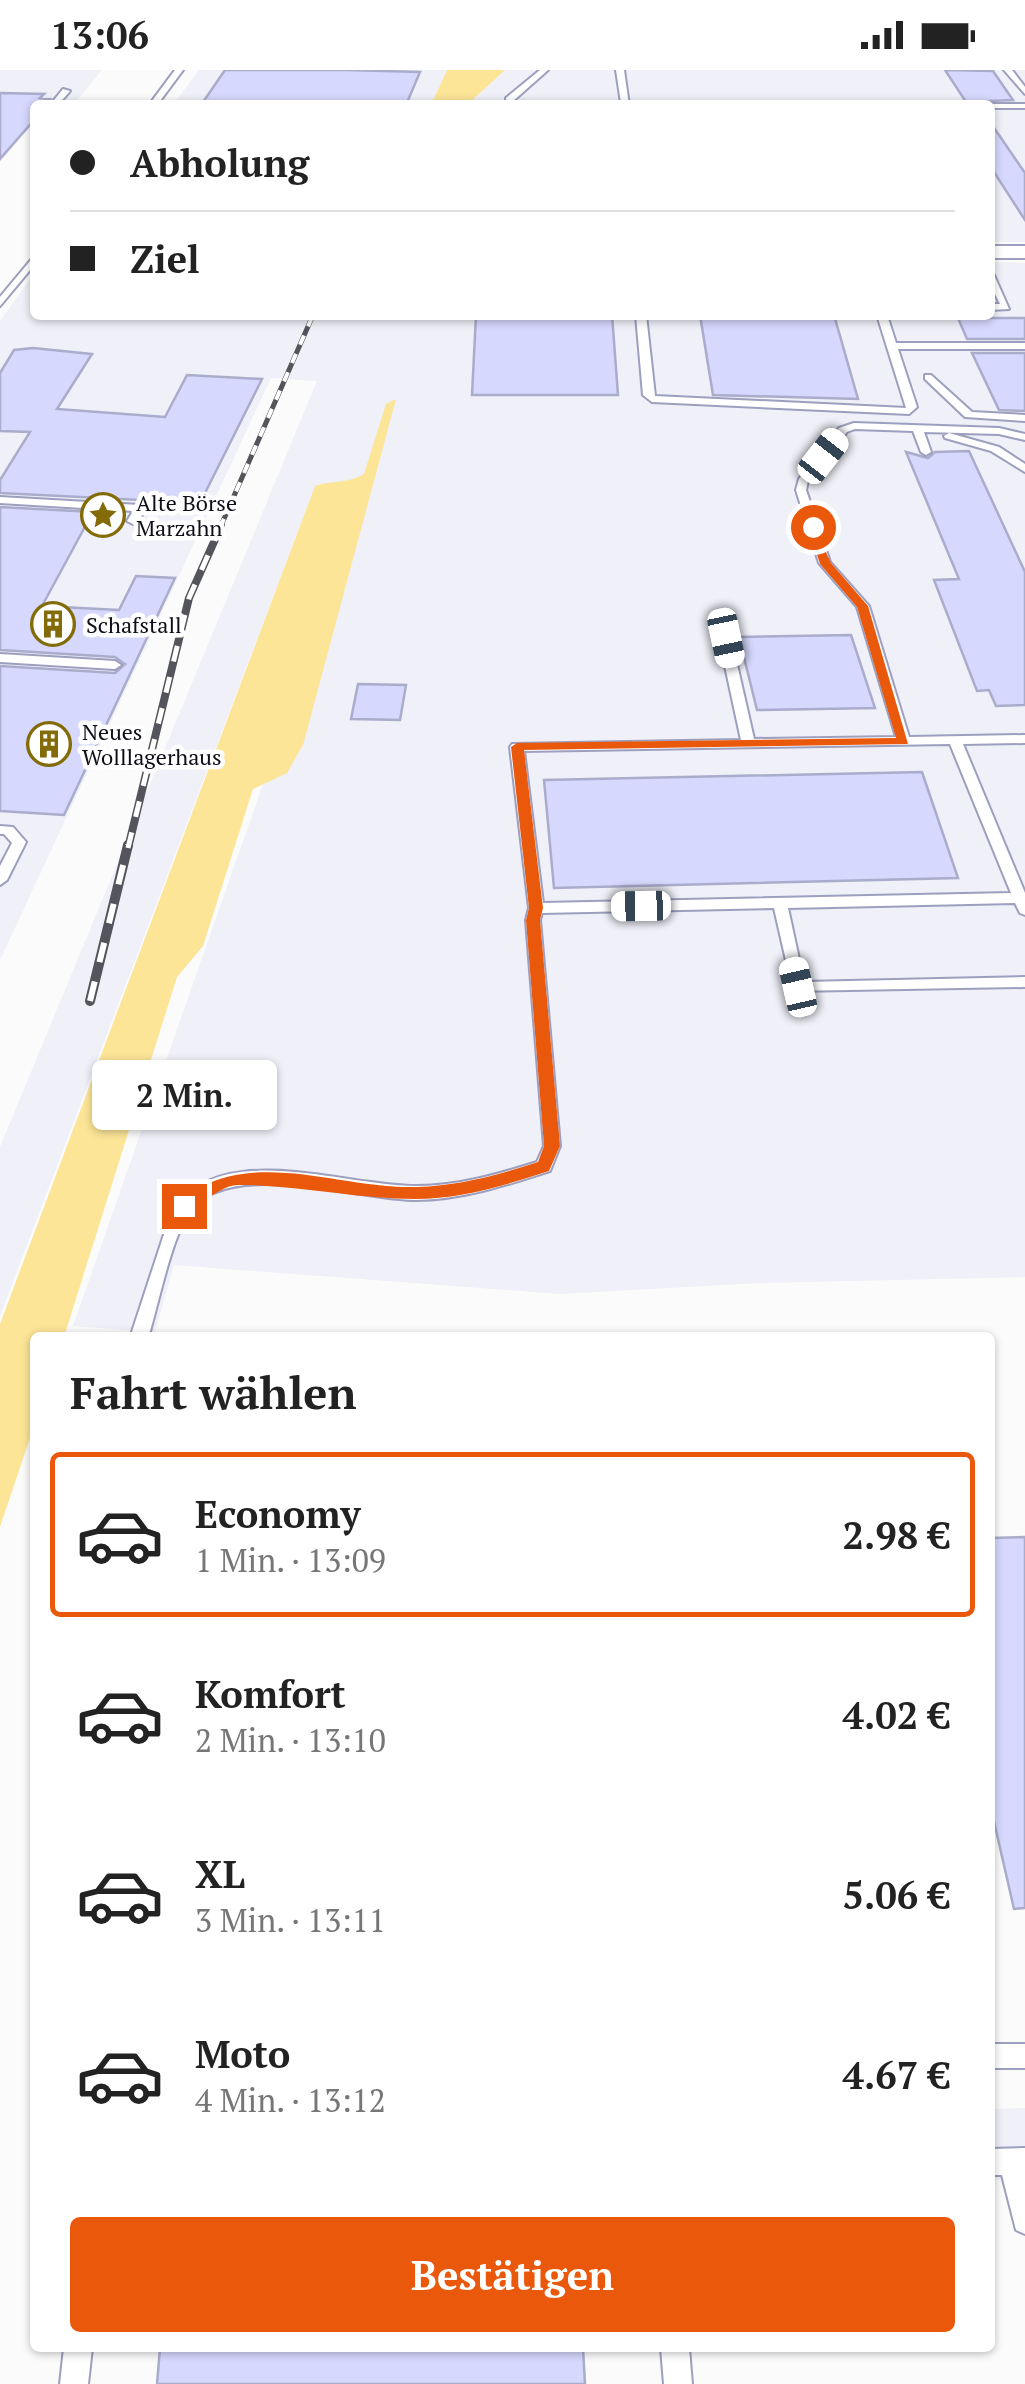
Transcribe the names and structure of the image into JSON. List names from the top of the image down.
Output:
{
  "places": {
    "place": ["Alte Börse Marzahn"],
    "building": ["Schafstall", "Neues Wolllagerhaus"]
  },
  "page": {
    "status": "13:06",
    "banner": ["Abholung", "Ziel"],
    "bubble": "2 Min.",
    "heading": "Fahrt wählen",
    "list": [
      {
        "name": "Economy",
        "note": "1 Min. · 13:09",
        "value": "2.98 €"
      },
      {
        "name": "Komfort",
        "note": "2 Min. · 13:10",
        "value": "4.02 €"
      },
      {
        "name": "XL",
        "note": "3 Min. · 13:11",
        "value": "5.06 €"
      },
      {
        "name": "Moto",
        "note": "4 Min. · 13:12",
        "value": "4.67 €"
      }
    ],
    "buttons": "Bestätigen"
  }
}
